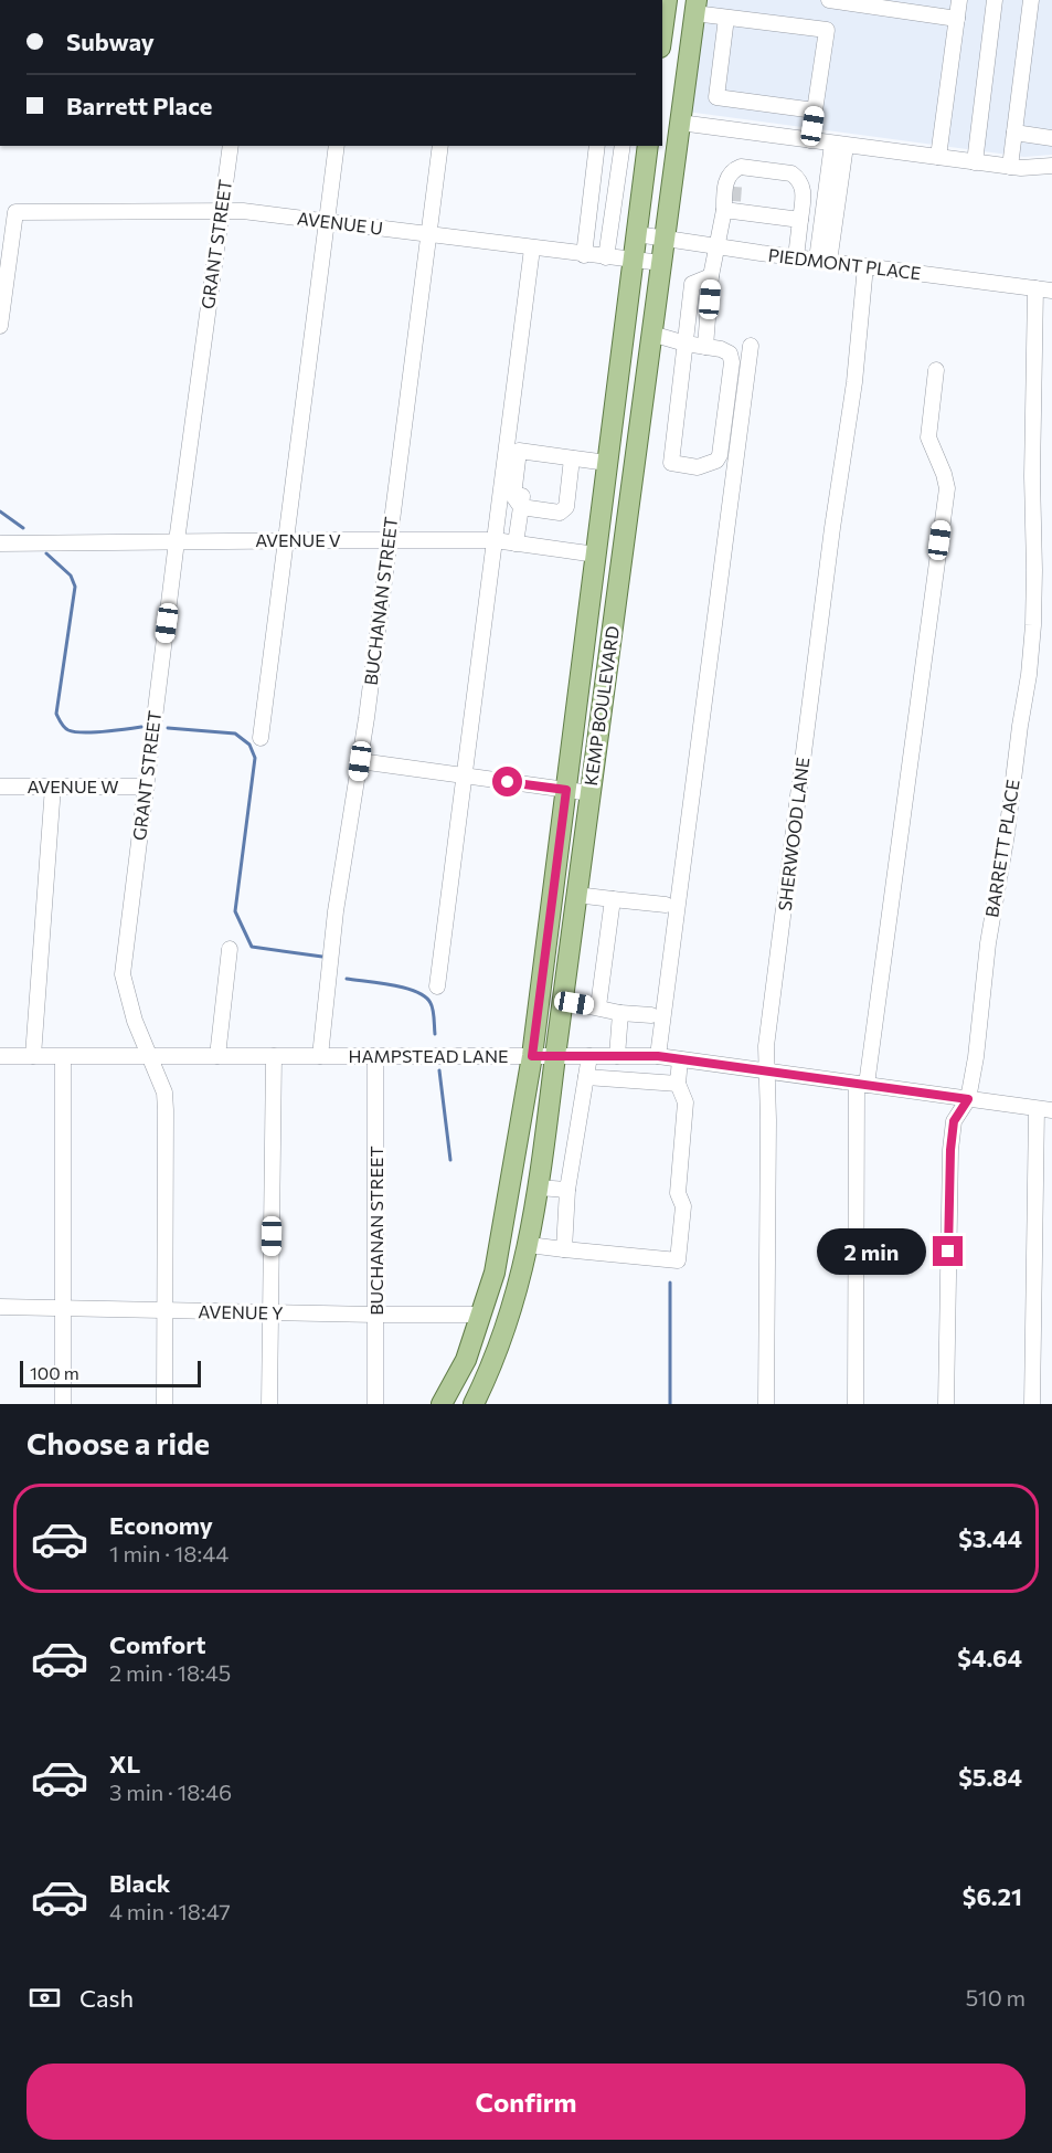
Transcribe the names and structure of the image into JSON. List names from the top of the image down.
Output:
{
  "streets": {
    "main road": ["KEMP BOULEVARD"],
    "street": [
      "AVENUE U",
      "GRANT STREET",
      "PIEDMONT PLACE",
      "AVENUE V",
      "BUCHANAN STREET",
      "AVENUE W",
      "SHERWOOD LANE",
      "BARRETT PLACE",
      "HAMPSTEAD LANE",
      "AVENUE Y"
    ]
  },
  "crossings": [
    ["AVENUE U", "GRANT STREET"],
    ["AVENUE U", "BUCHANAN STREET"],
    ["AVENUE U", "KEMP BOULEVARD"],
    ["GRANT STREET", "AVENUE V"],
    ["GRANT STREET", "AVENUE W"],
    ["GRANT STREET", "HAMPSTEAD LANE"],
    ["GRANT STREET", "AVENUE Y"],
    ["PIEDMONT PLACE", "KEMP BOULEVARD"],
    ["PIEDMONT PLACE", "SHERWOOD LANE"],
    ["PIEDMONT PLACE", "BARRETT PLACE"],
    ["AVENUE V", "BUCHANAN STREET"],
    ["AVENUE V", "KEMP BOULEVARD"],
    ["BUCHANAN STREET", "HAMPSTEAD LANE"],
    ["BUCHANAN STREET", "AVENUE Y"],
    ["KEMP BOULEVARD", "HAMPSTEAD LANE"],
    ["KEMP BOULEVARD", "AVENUE Y"],
    ["SHERWOOD LANE", "HAMPSTEAD LANE"],
    ["BARRETT PLACE", "HAMPSTEAD LANE"]
  ],
  "scale_bar": "100 m",
  "page": {
    "banner": ["Subway", "Barrett Place"],
    "bubble": "2 min",
    "scale": "100 m",
    "heading": "Choose a ride",
    "list": [
      {
        "name": "Economy",
        "note": "1 min · 18:44",
        "value": "$3.44"
      },
      {
        "name": "Comfort",
        "note": "2 min · 18:45",
        "value": "$4.64"
      },
      {
        "name": "XL",
        "note": "3 min · 18:46",
        "value": "$5.84"
      },
      {
        "name": "Black",
        "note": "4 min · 18:47",
        "value": "$6.21"
      }
    ],
    "pay": ["Cash", "510 m"],
    "buttons": "Confirm"
  }
}
